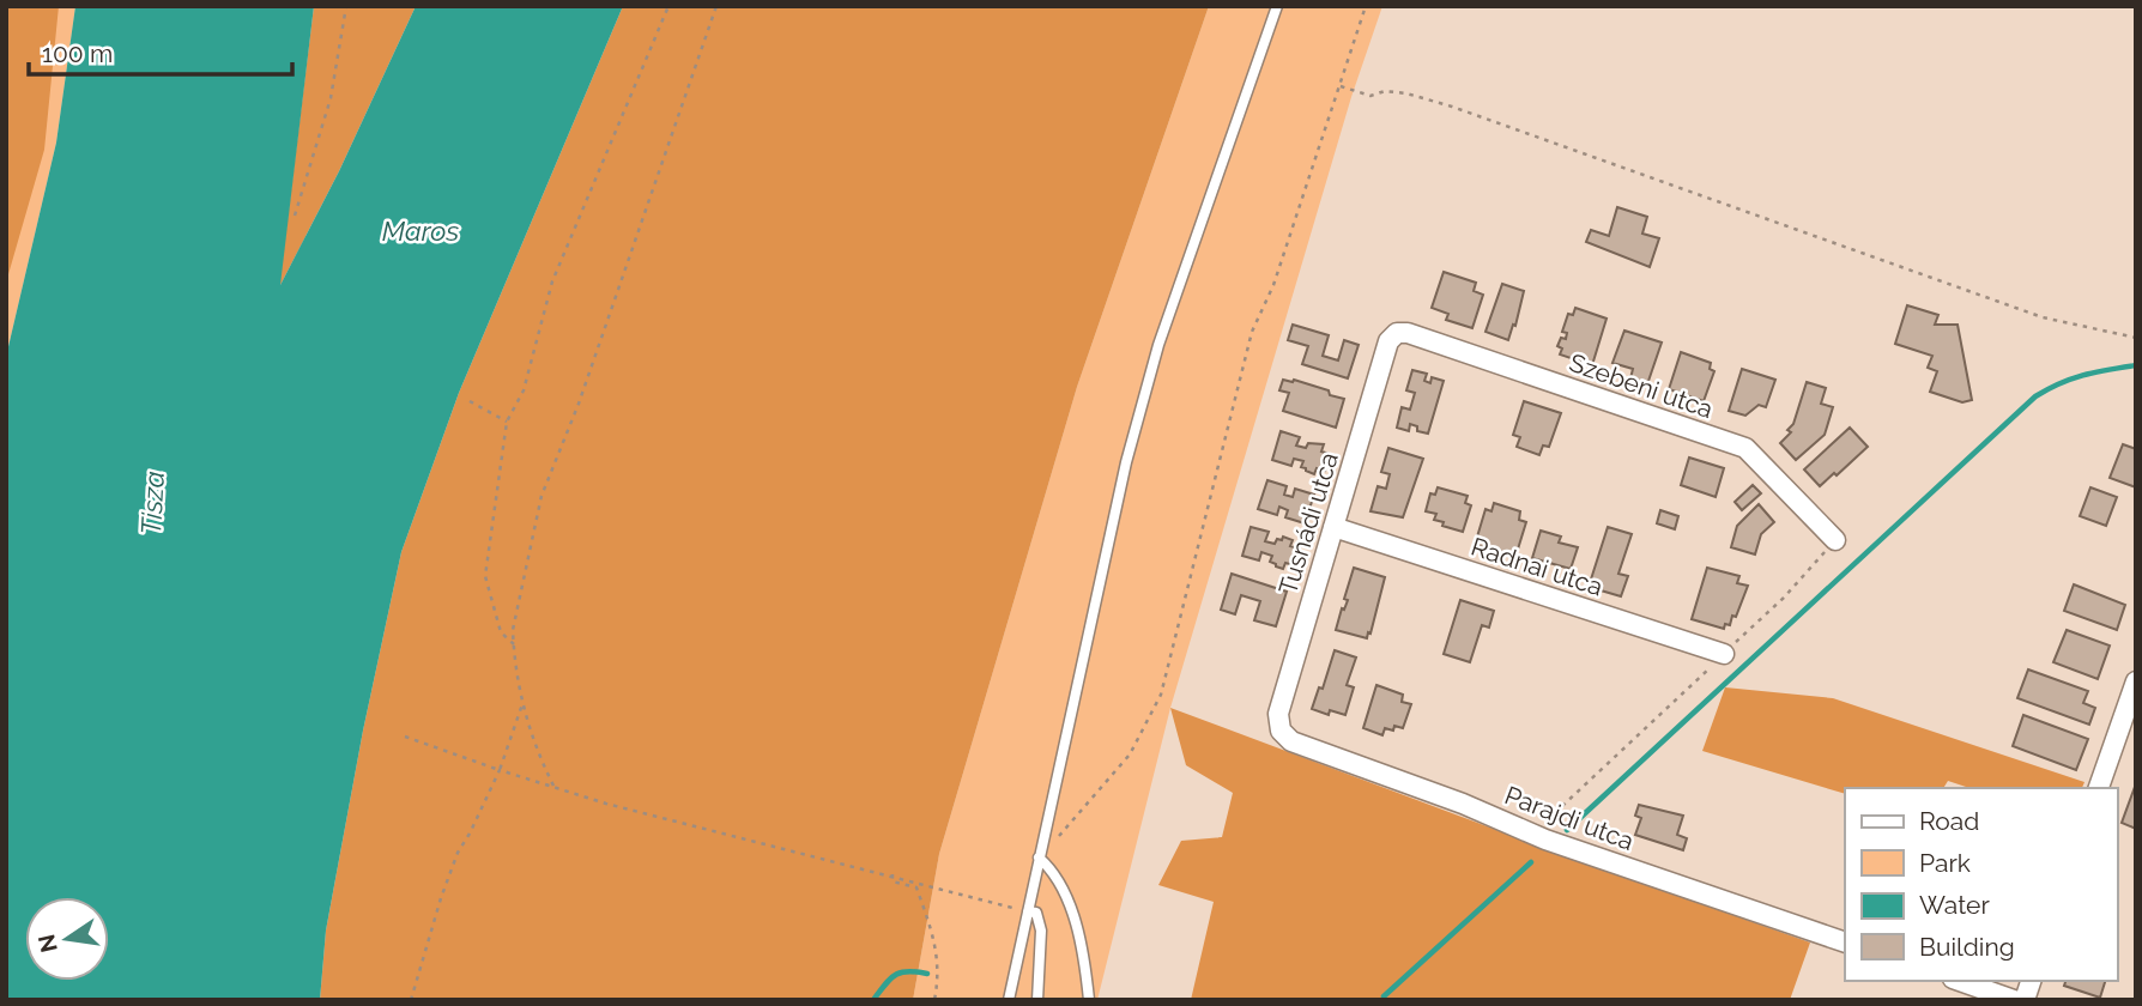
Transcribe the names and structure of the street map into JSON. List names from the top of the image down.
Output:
{
  "streets": {
    "street": [
      "Szebeni utca",
      "Tusnádi utca",
      "Radnai utca",
      "Parajdi utca"
    ]
  },
  "crossings": [
    ["Szebeni utca", "Tusnádi utca"],
    ["Tusnádi utca", "Radnai utca"],
    ["Tusnádi utca", "Parajdi utca"]
  ],
  "water": ["Maros", "Tisza"],
  "legend": [
    "Road",
    "Park",
    "Water",
    "Building"
  ],
  "scale_bar": "100 m",
  "north": "left"
}
